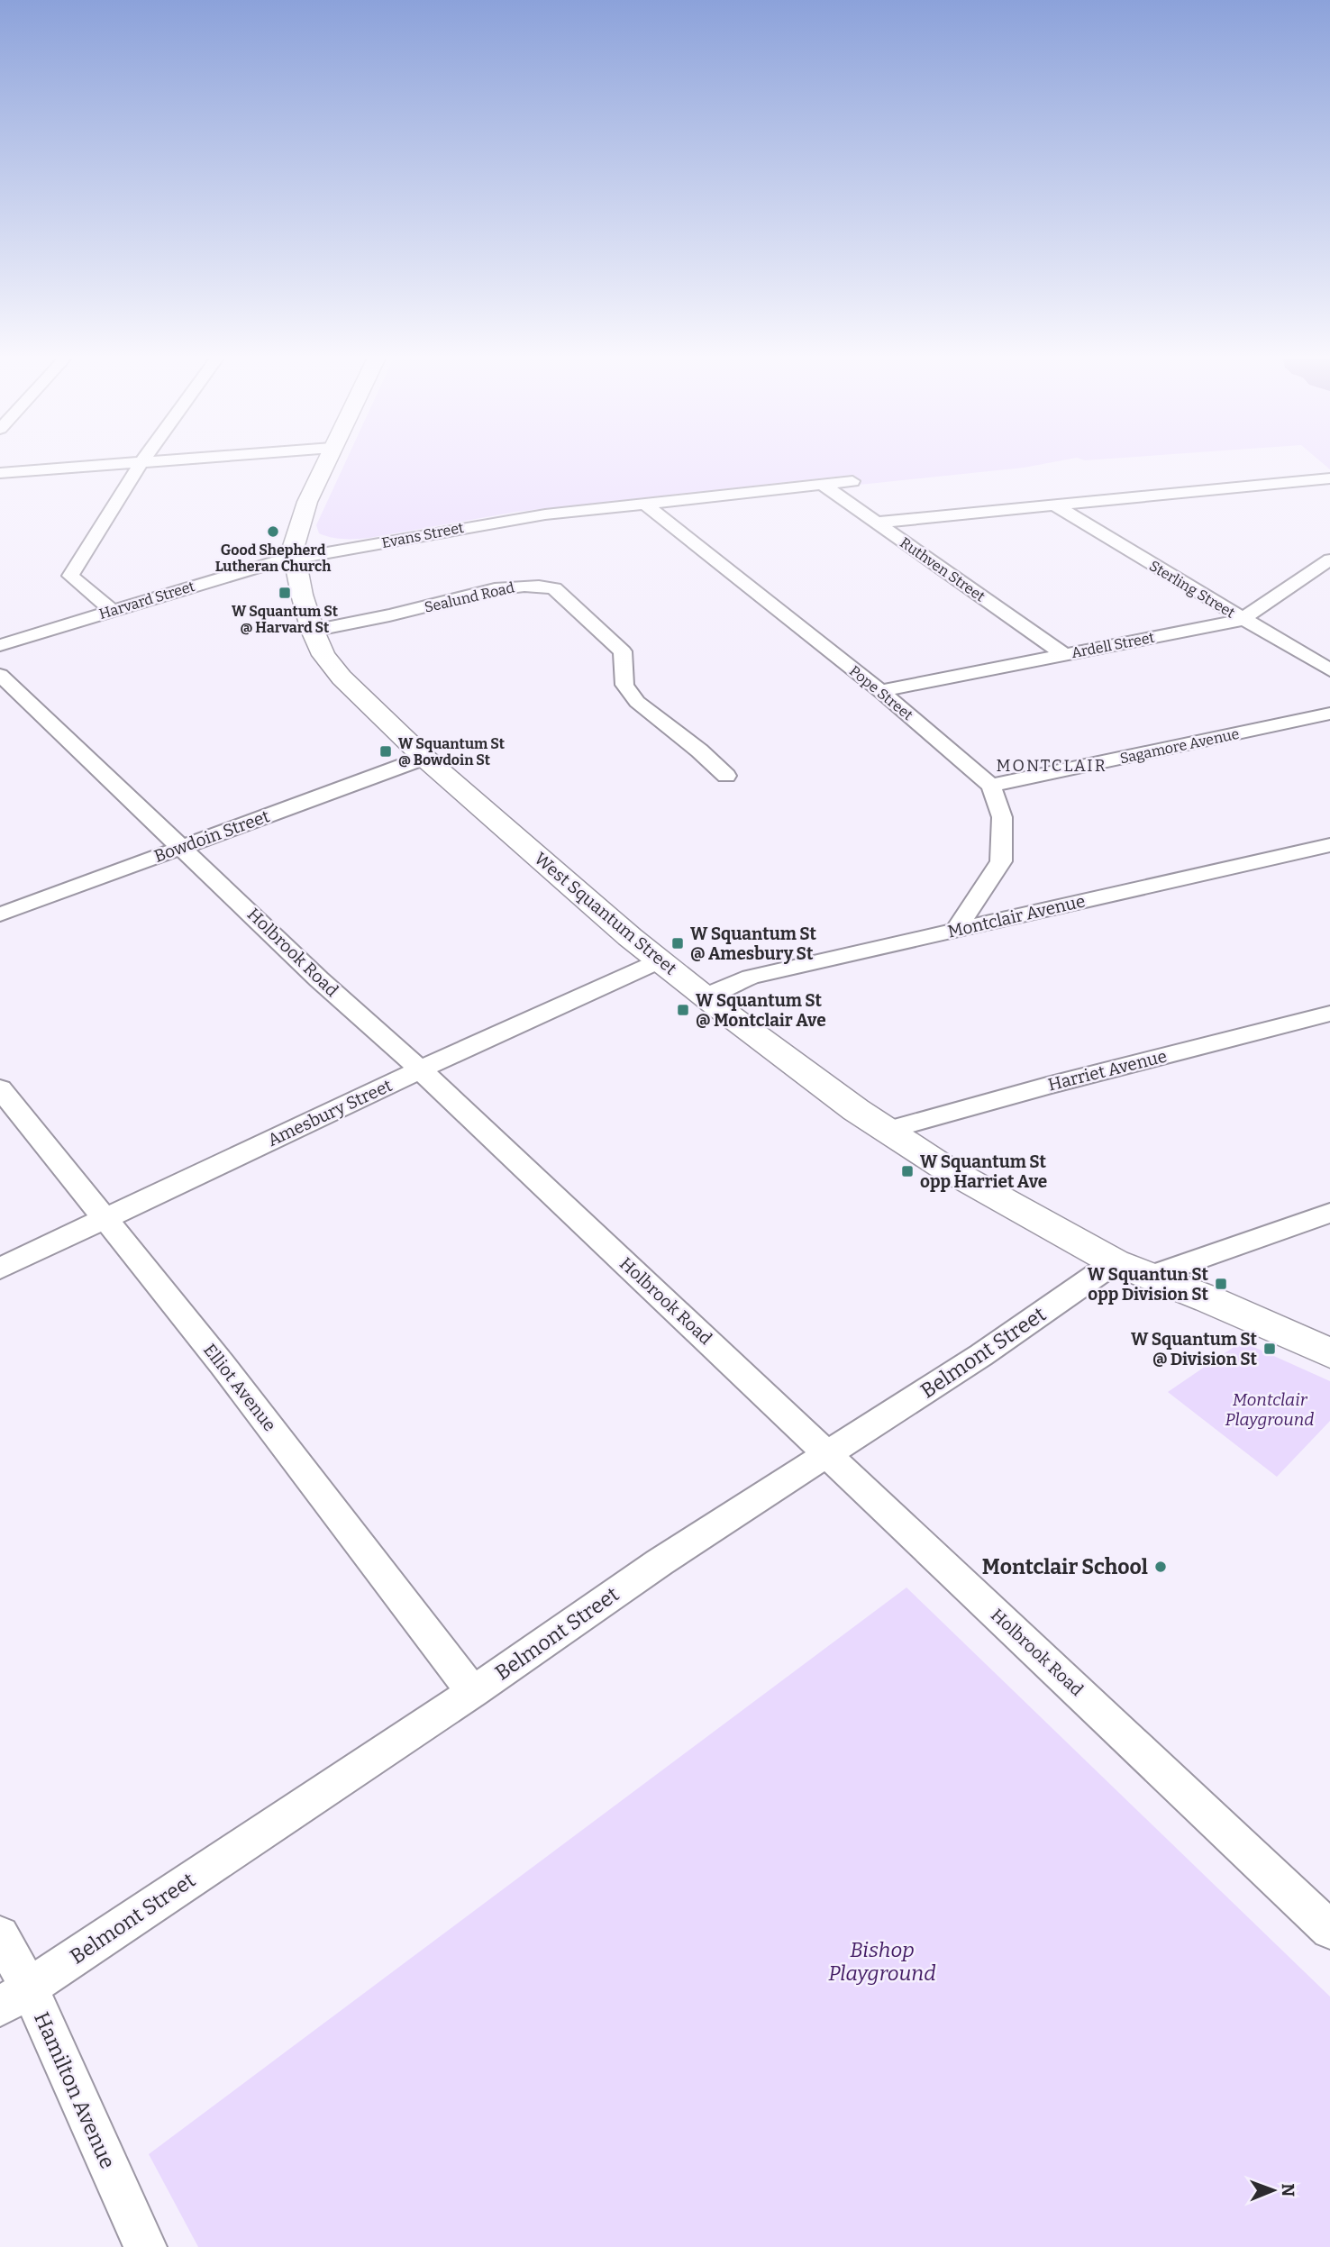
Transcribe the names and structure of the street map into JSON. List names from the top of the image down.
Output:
{
  "streets": {
    "main road": ["West Squantum Street"],
    "street": [
      "Evans Street",
      "Ruthven Street",
      "Sterling Street",
      "Sealund Road",
      "Harvard Street",
      "Ardell Street",
      "Pope Street",
      "Sagamore Avenue",
      "Bowdoin Street",
      "Montclair Avenue",
      "Holbrook Road",
      "Harriet Avenue",
      "Amesbury Street",
      "Belmont Street",
      "Elliot Avenue",
      "Hamilton Avenue"
    ]
  },
  "crossings": [
    ["Evans Street", "Ruthven Street"],
    ["Evans Street", "Harvard Street"],
    ["Evans Street", "Pope Street"],
    ["Evans Street", "West Squantum Street"],
    ["Ruthven Street", "Ardell Street"],
    ["Sterling Street", "Ardell Street"],
    ["Sealund Road", "West Squantum Street"],
    ["Harvard Street", "West Squantum Street"],
    ["Ardell Street", "Pope Street"],
    ["Pope Street", "Sagamore Avenue"],
    ["Bowdoin Street", "West Squantum Street"],
    ["Bowdoin Street", "Holbrook Road"],
    ["West Squantum Street", "Montclair Avenue"],
    ["West Squantum Street", "Harriet Avenue"],
    ["West Squantum Street", "Amesbury Street"],
    ["West Squantum Street", "Belmont Street"],
    ["Holbrook Road", "Amesbury Street"],
    ["Holbrook Road", "Belmont Street"],
    ["Amesbury Street", "Elliot Avenue"],
    ["Belmont Street", "Elliot Avenue"],
    ["Belmont Street", "Hamilton Avenue"]
  ],
  "districts": ["MONTCLAIR"],
  "parks": ["Montclair Playground", "Bishop Playground"],
  "places": {
    "other": ["Good Shepherd Lutheran Church", "Montclair School"],
    "transit": [
      "W Squantum St @ Harvard St",
      "W Squantum St @ Bowdoin St",
      "W Squantum St @ Amesbury St",
      "W Squantum St @ Montclair Ave",
      "W Squantum St opp Harriet Ave",
      "W Squantun St opp Division St",
      "W Squantum St @ Division St"
    ]
  },
  "north": "right"
}
